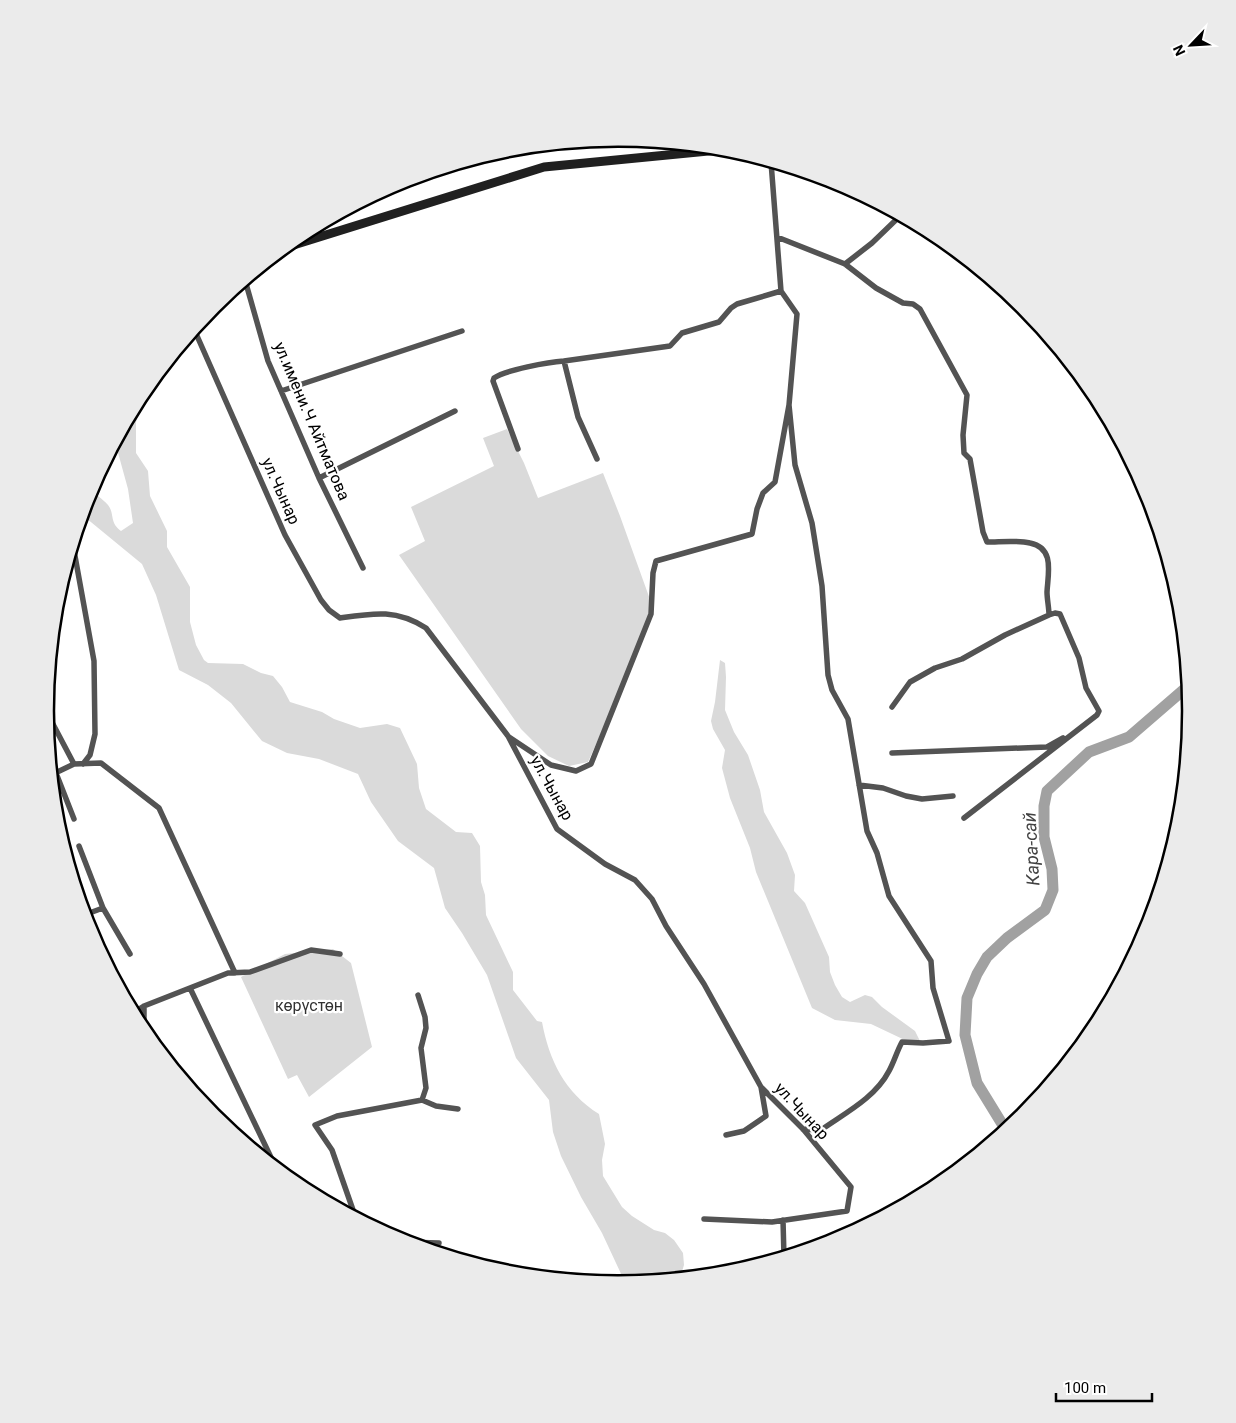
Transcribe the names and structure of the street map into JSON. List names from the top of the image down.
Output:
{
  "streets": {
    "street": ["ул.имени.Ч Айтматова", "ул.Чынар"]
  },
  "water": ["Кара-сай"],
  "parks": ["көрүстөн"],
  "scale_bar": "100 m",
  "north": "bottom left"
}
